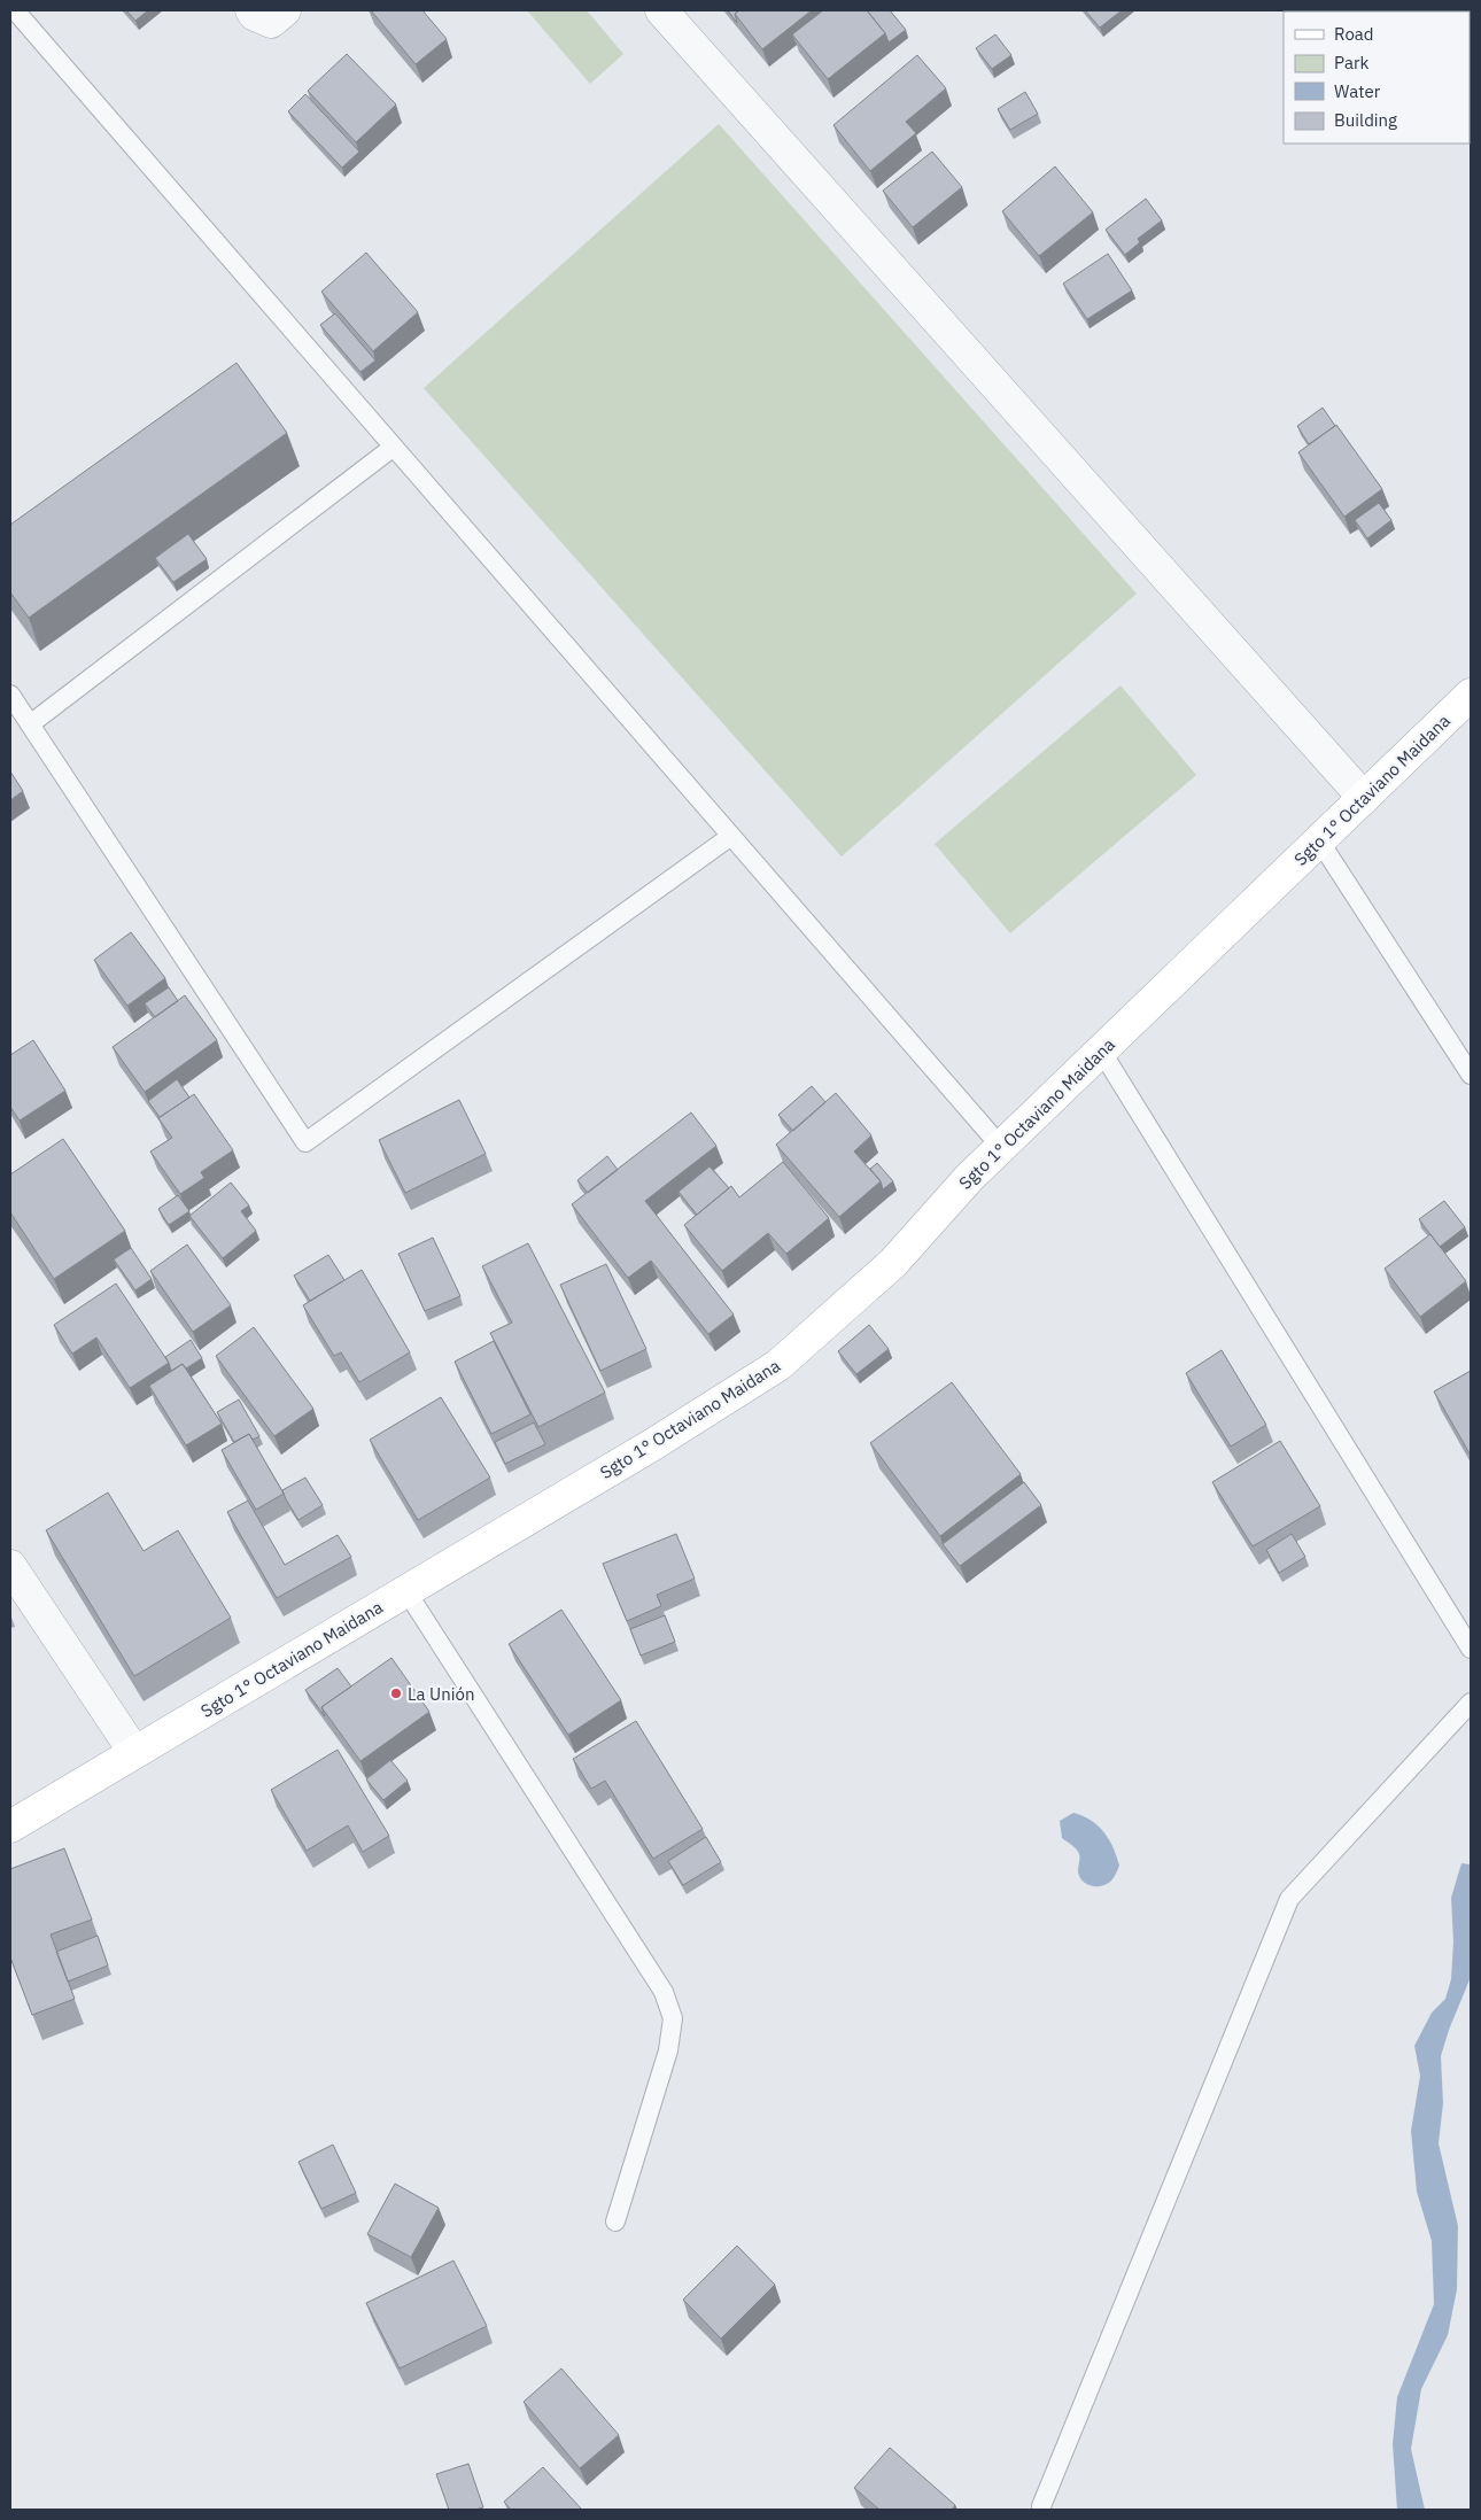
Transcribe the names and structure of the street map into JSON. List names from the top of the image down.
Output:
{
  "streets": {
    "main road": ["Sgto 1° Octaviano Maidana"]
  },
  "places": ["La Unión"],
  "legend": [
    "Road",
    "Park",
    "Water",
    "Building"
  ]
}
